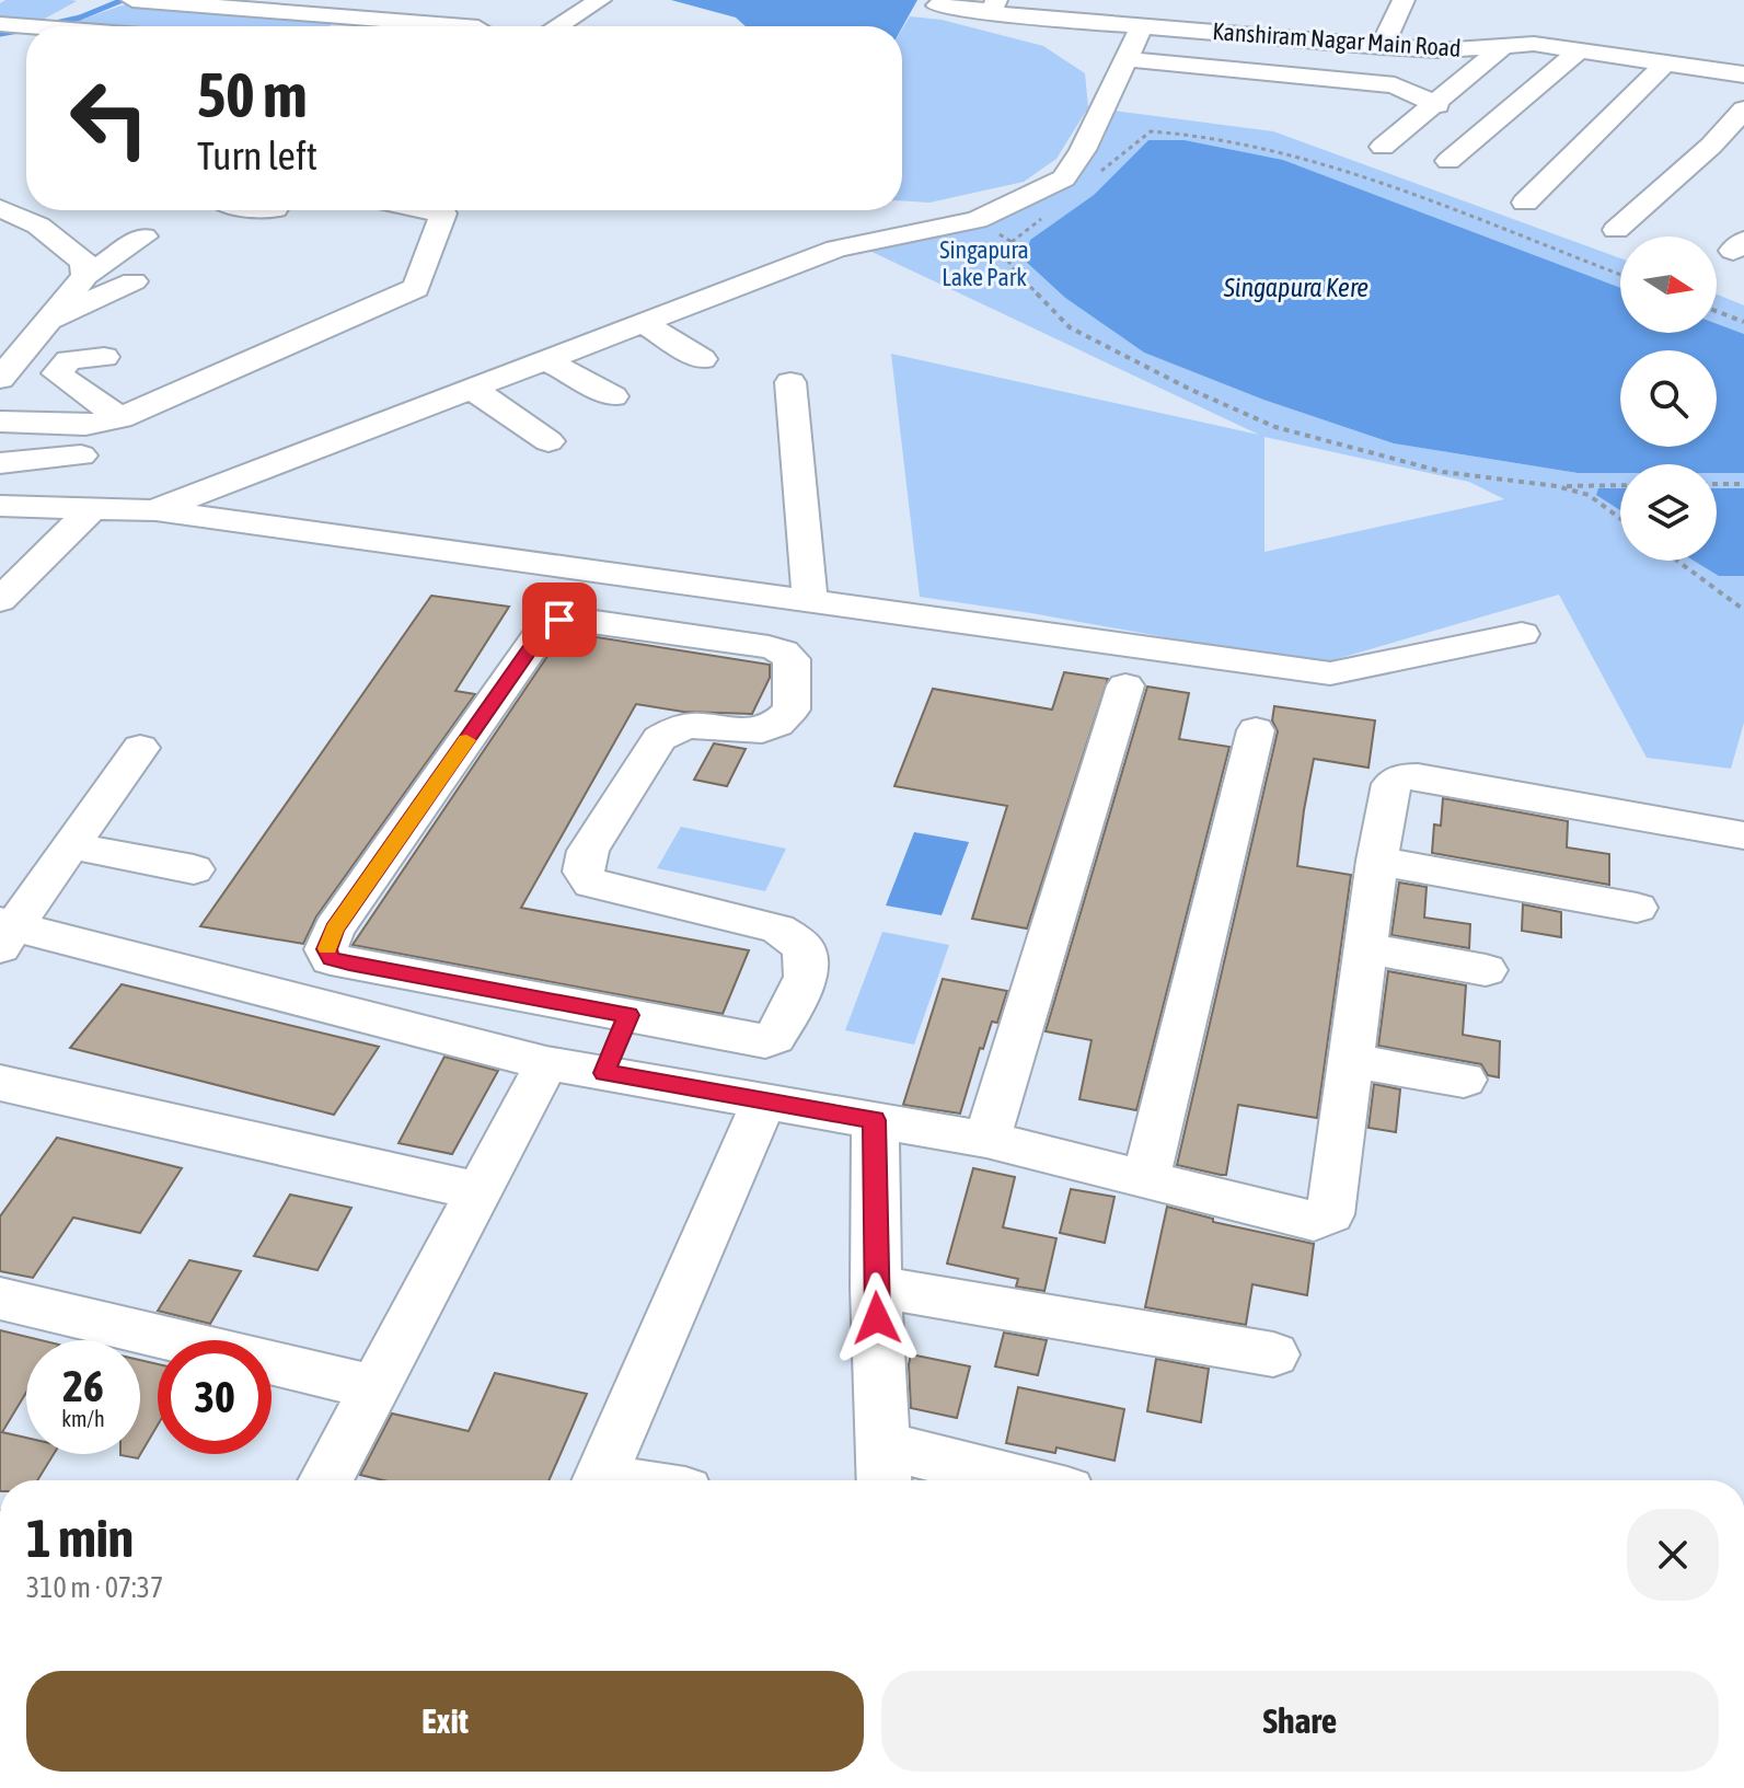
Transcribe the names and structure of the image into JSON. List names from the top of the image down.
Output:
{
  "streets": {
    "street": ["Kanshiram Nagar Main Road"]
  },
  "water": ["Singapura Kere"],
  "parks": ["Singapura Lake Park"],
  "north": "right",
  "page": {
    "turn": ["50 m", "Turn left"],
    "speed": "26 km/h",
    "limit": "30",
    "heading": ["1 min", "310 m · 07:37"],
    "buttons": ["Exit", "Share"]
  }
}
